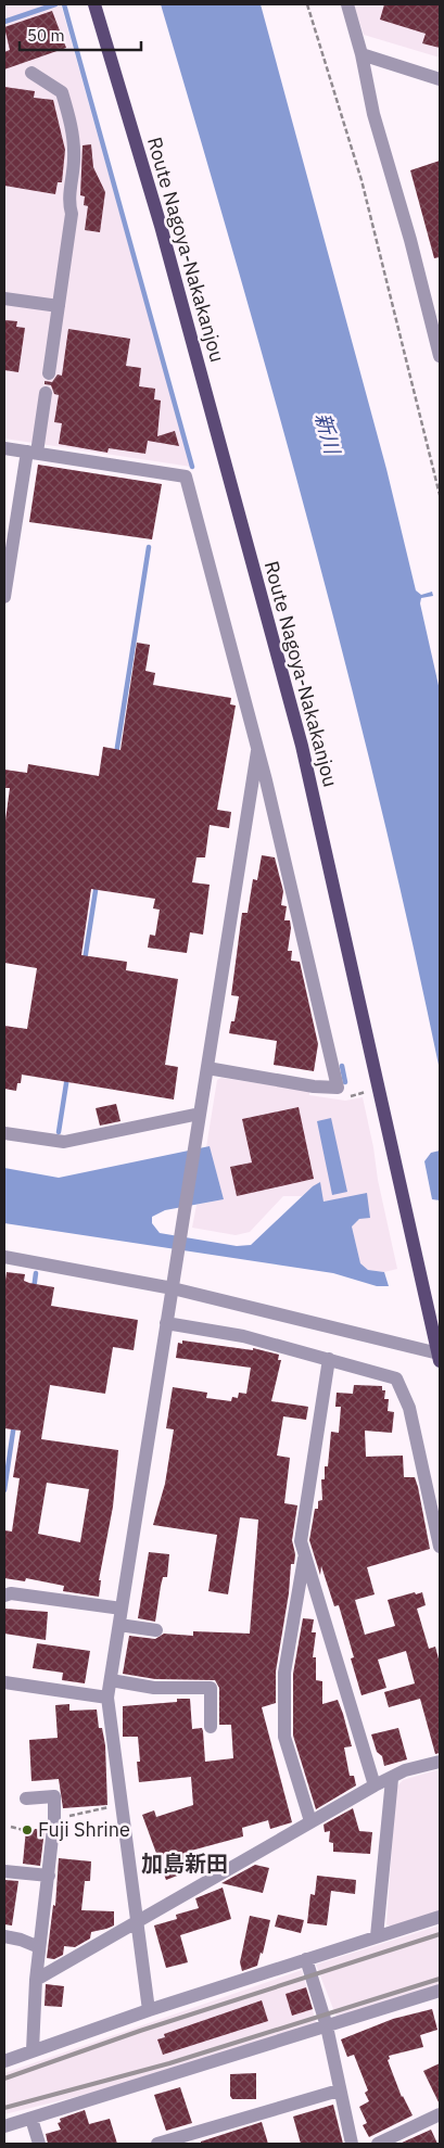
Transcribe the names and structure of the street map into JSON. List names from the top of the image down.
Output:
{
  "streets": {
    "main road": ["Route Nagoya-Nakakanjou"]
  },
  "districts": ["加島新田"],
  "water": ["新川"],
  "places": ["Fuji Shrine"],
  "scale_bar": "50 m"
}
